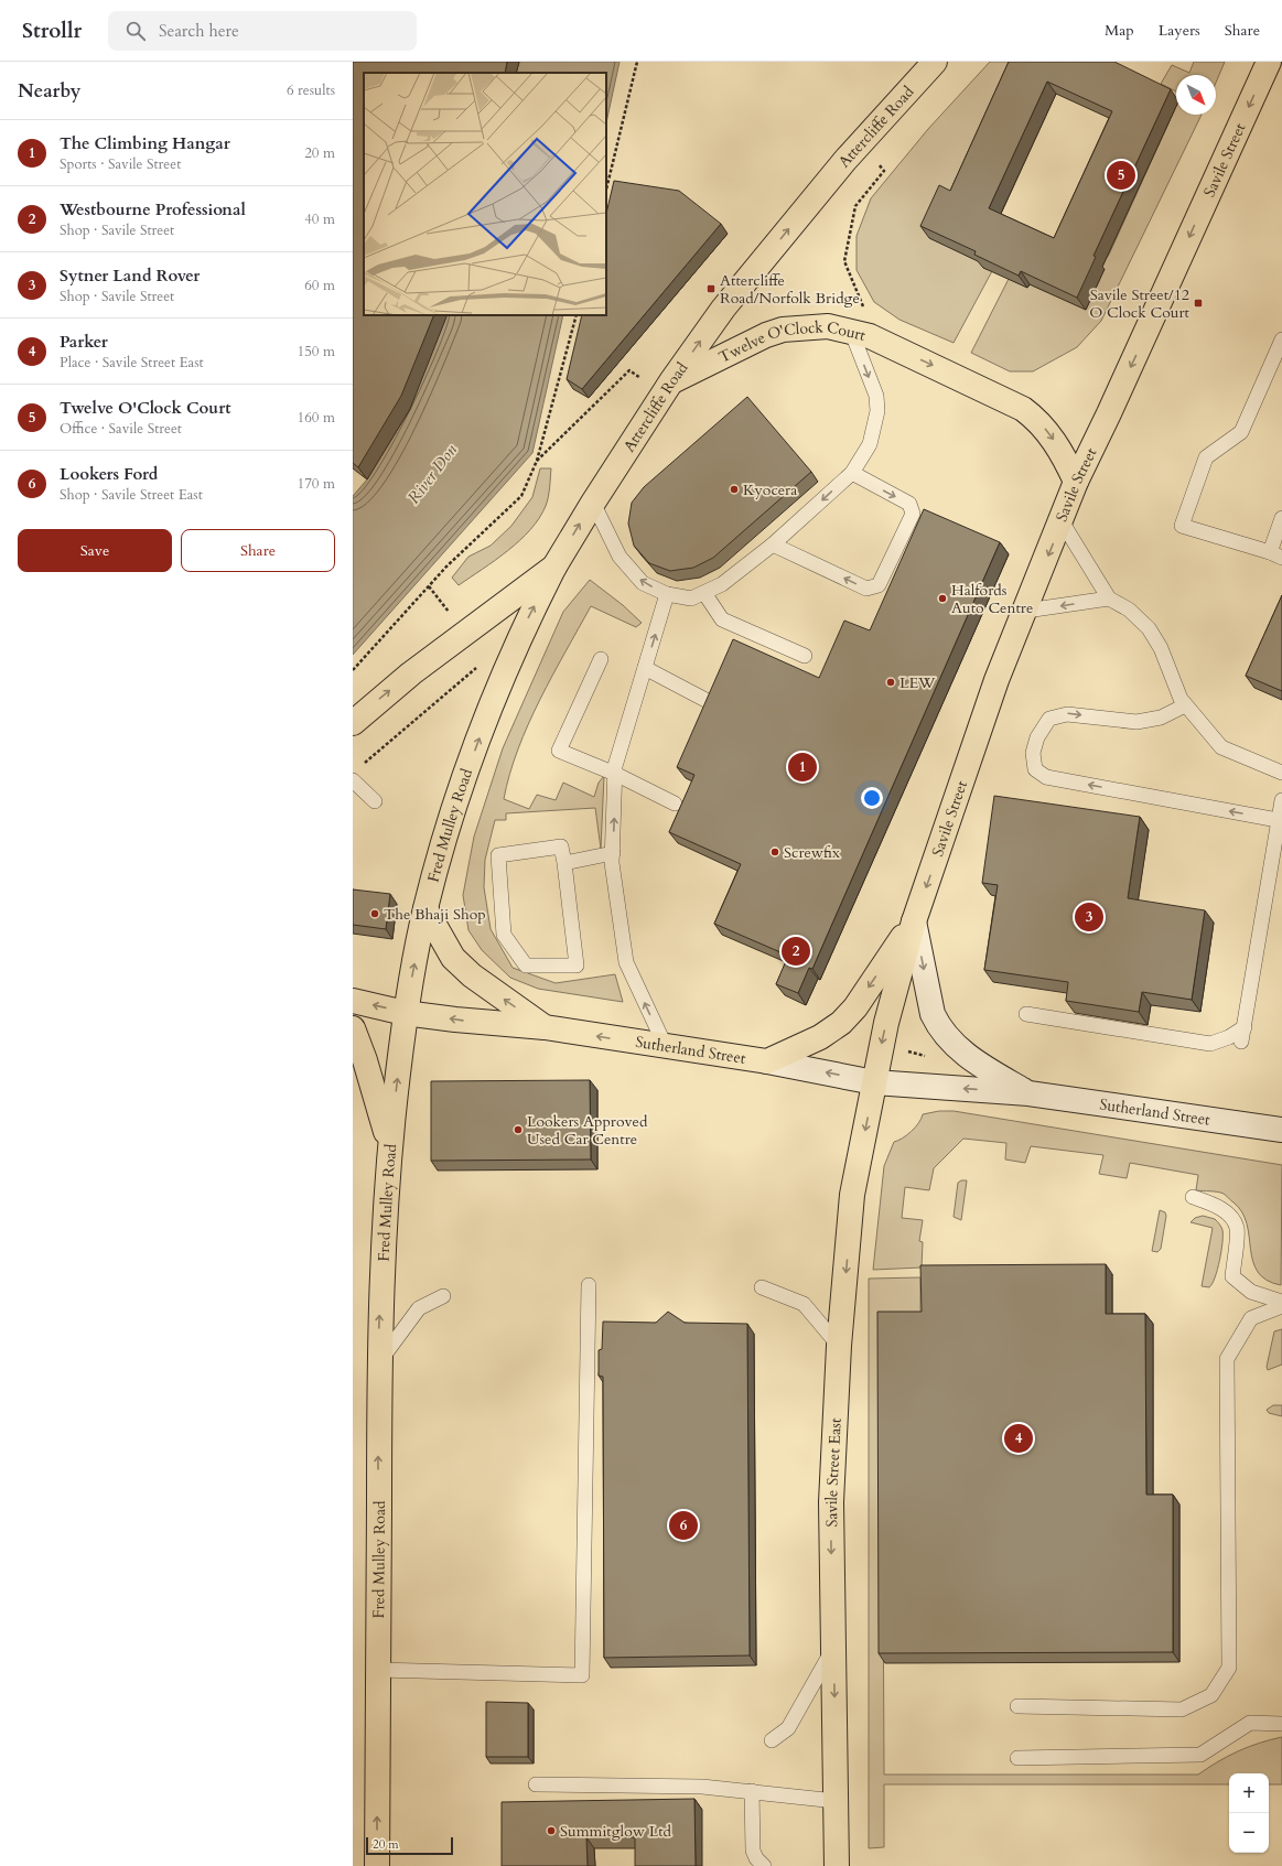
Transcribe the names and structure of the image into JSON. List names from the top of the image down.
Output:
{
  "streets": {
    "main road": [
      "Attercliffe Road",
      "Savile Street",
      "Twelve O'Clock Court",
      "Fred Mulley Road",
      "Sutherland Street",
      "Savile Street East"
    ]
  },
  "crossings": [
    ["Attercliffe Road", "Twelve O'Clock Court"],
    ["Attercliffe Road", "Fred Mulley Road"],
    ["Savile Street", "Twelve O'Clock Court"],
    ["Savile Street", "Sutherland Street"],
    ["Savile Street", "Savile Street East"],
    ["Fred Mulley Road", "Sutherland Street"],
    ["Sutherland Street", "Savile Street East"]
  ],
  "one_way": [
    "Attercliffe Road",
    "Savile Street",
    "Twelve O'Clock Court",
    "Fred Mulley Road",
    "Savile Street East"
  ],
  "water": ["River Don"],
  "places": {
    "transit": ["Attercliffe Road/Norfolk Bridge", "Savile Street/12 O Clock Court"],
    "other": [
      "Kyocera",
      "Halfords Auto Centre",
      "LEW",
      "Screwfix",
      "The Bhaji Shop",
      "Lookers Approved Used Car Centre",
      "Summitglow Ltd"
    ]
  },
  "scale_bar": "20 m",
  "north": "bottom right",
  "page": {
    "header": "Strollr",
    "search": "Search here",
    "nav": ["Map", "Layers", "Share"],
    "heading": ["Nearby", "6 results"],
    "list": [
      {
        "mark": "1",
        "name": "The Climbing Hangar",
        "note": "Sports · Savile Street",
        "value": "20 m"
      },
      {
        "mark": "2",
        "name": "Westbourne Professional",
        "note": "Shop · Savile Street",
        "value": "40 m"
      },
      {
        "mark": "3",
        "name": "Sytner Land Rover",
        "note": "Shop · Savile Street",
        "value": "60 m"
      },
      {
        "mark": "4",
        "name": "Parker",
        "note": "Place · Savile Street East",
        "value": "150 m"
      },
      {
        "mark": "5",
        "name": "Twelve O'Clock Court",
        "note": "Office · Savile Street",
        "value": "160 m"
      },
      {
        "mark": "6",
        "name": "Lookers Ford",
        "note": "Shop · Savile Street East",
        "value": "170 m"
      }
    ],
    "pins": [
      "5",
      "1",
      "3",
      "2",
      "4",
      "6"
    ],
    "buttons": ["Save", "Share"],
    "map_buttons": ["+", "−"],
    "scale": "20 m"
  }
}
